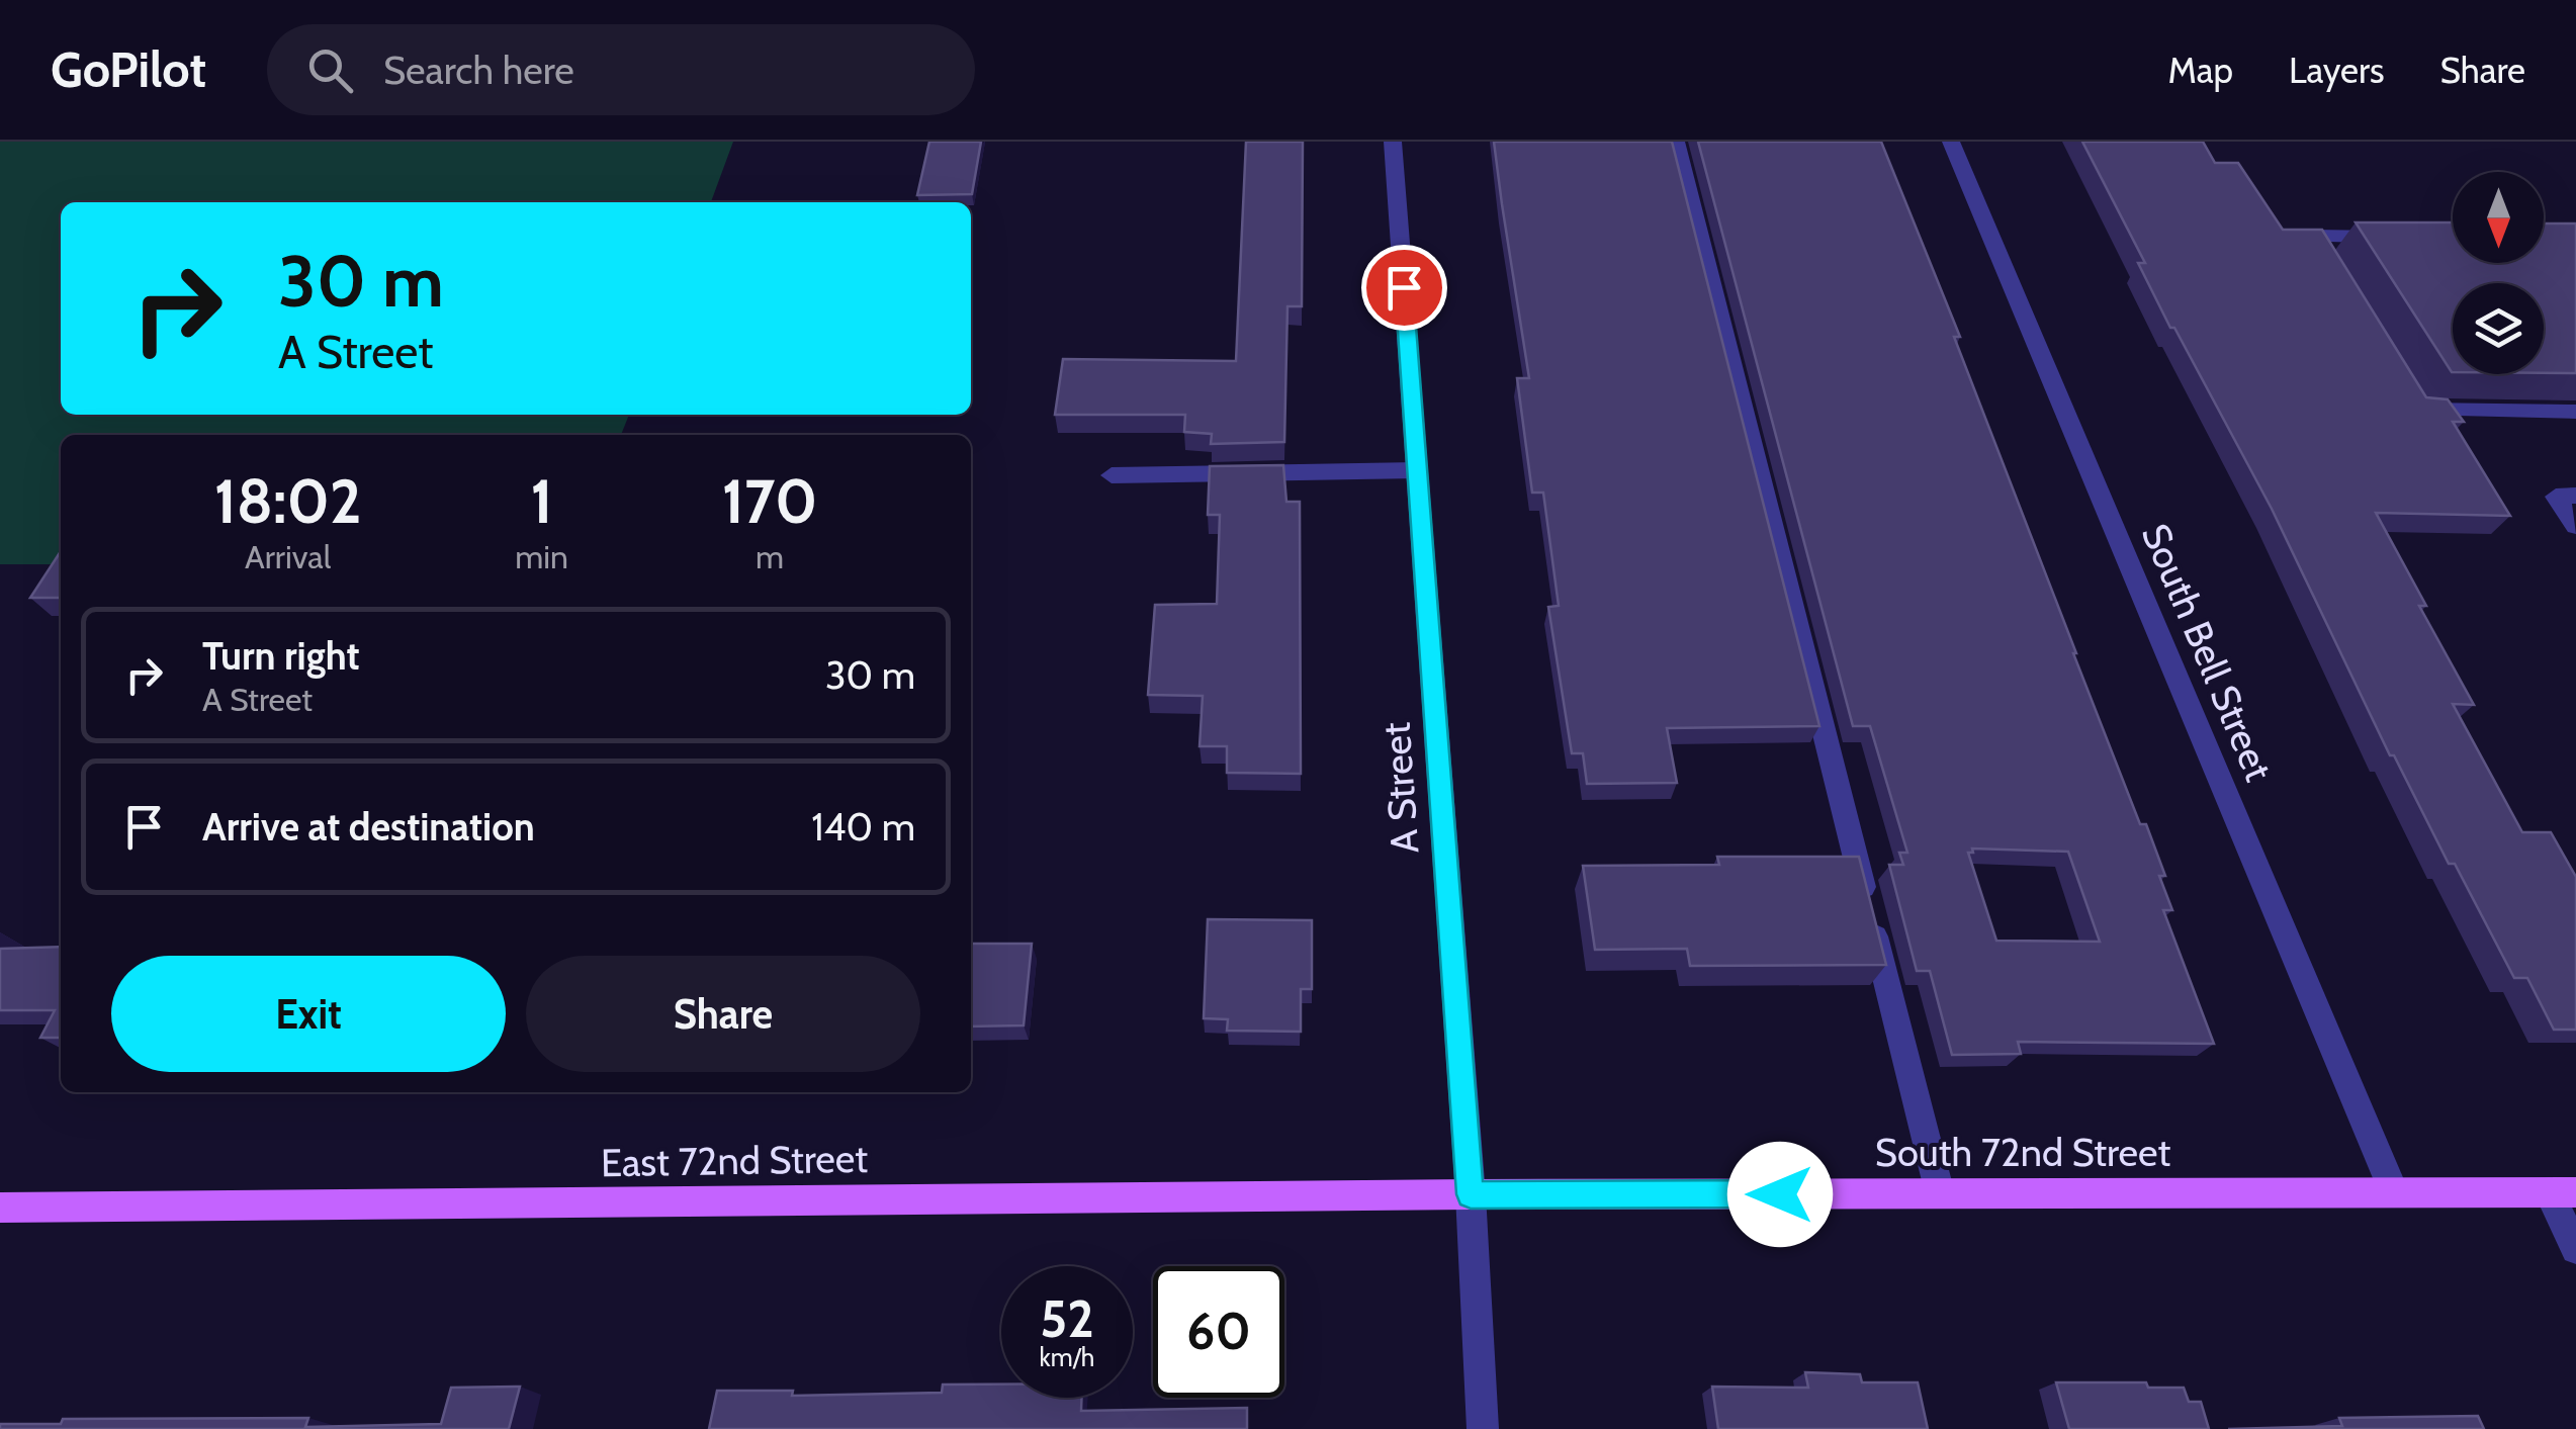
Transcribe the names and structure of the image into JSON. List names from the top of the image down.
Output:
{
  "streets": {
    "main road": ["South 72nd Street", "East 72nd Street"],
    "street": ["South Bell Street", "A Street"]
  },
  "crossings": [
    ["South Bell Street", "South 72nd Street"],
    ["A Street", "South 72nd Street"],
    ["A Street", "East 72nd Street"],
    ["South 72nd Street", "East 72nd Street"]
  ],
  "north": "bottom",
  "page": {
    "header": "GoPilot",
    "search": "Search here",
    "nav": ["Map", "Layers", "Share"],
    "turn": ["30 m", "A Street"],
    "eta": [
      "18:02",
      "Arrival",
      "1",
      "min",
      "170",
      "m"
    ],
    "list": [
      {
        "name": "Turn right",
        "note": "A Street",
        "value": "30 m"
      },
      {
        "name": "Arrive at destination",
        "value": "140 m"
      }
    ],
    "buttons": ["Exit", "Share"],
    "speed": "52 km/h",
    "limit": "60"
  }
}
